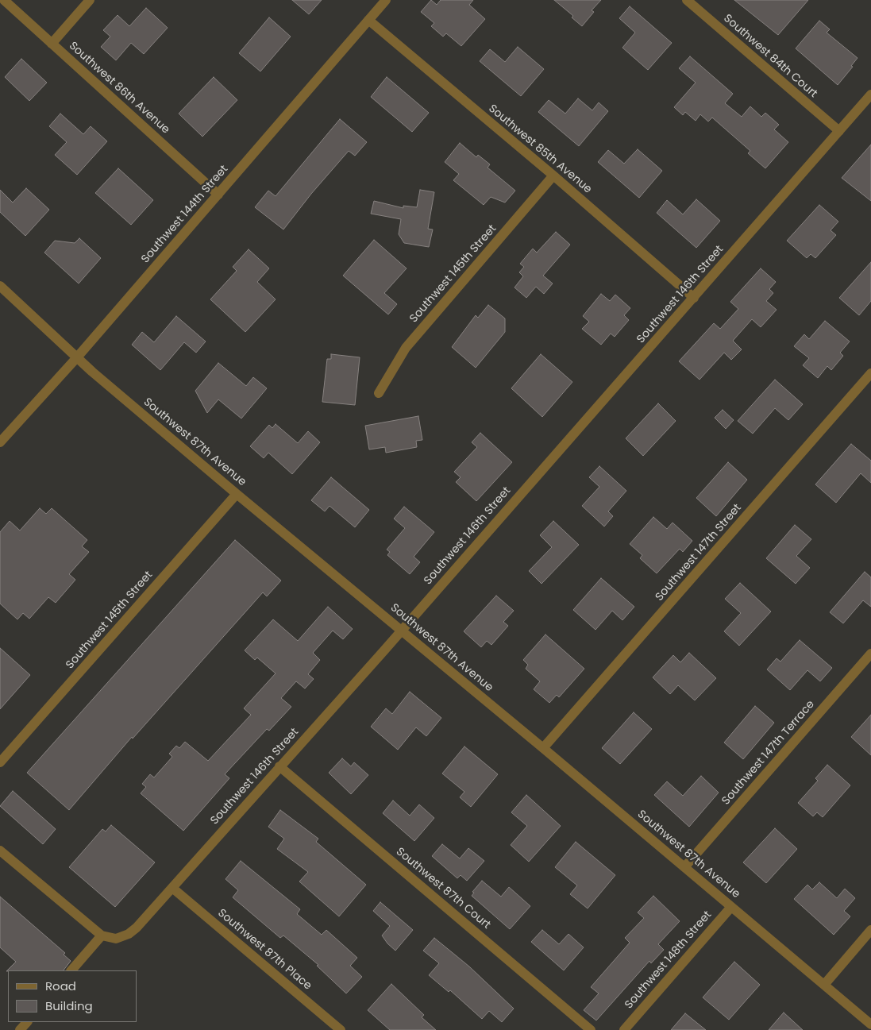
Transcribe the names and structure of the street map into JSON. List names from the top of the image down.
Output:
{
  "streets": {
    "street": [
      "Southwest 84th Court",
      "Southwest 86th Avenue",
      "Southwest 85th Avenue",
      "Southwest 144th Street",
      "Southwest 145th Street",
      "Southwest 146th Street",
      "Southwest 87th Avenue",
      "Southwest 147th Street",
      "Southwest 147th Terrace",
      "Southwest 87th Court",
      "Southwest 87th Place",
      "Southwest 148th Street"
    ]
  },
  "crossings": [
    ["Southwest 84th Court", "Southwest 146th Street"],
    ["Southwest 86th Avenue", "Southwest 144th Street"],
    ["Southwest 85th Avenue", "Southwest 144th Street"],
    ["Southwest 85th Avenue", "Southwest 145th Street"],
    ["Southwest 85th Avenue", "Southwest 146th Street"],
    ["Southwest 144th Street", "Southwest 87th Avenue"],
    ["Southwest 145th Street", "Southwest 87th Avenue"],
    ["Southwest 146th Street", "Southwest 87th Avenue"],
    ["Southwest 146th Street", "Southwest 87th Court"],
    ["Southwest 146th Street", "Southwest 87th Place"],
    ["Southwest 87th Avenue", "Southwest 147th Street"],
    ["Southwest 87th Avenue", "Southwest 147th Terrace"],
    ["Southwest 87th Avenue", "Southwest 148th Street"]
  ],
  "legend": ["Road", "Building"]
}
